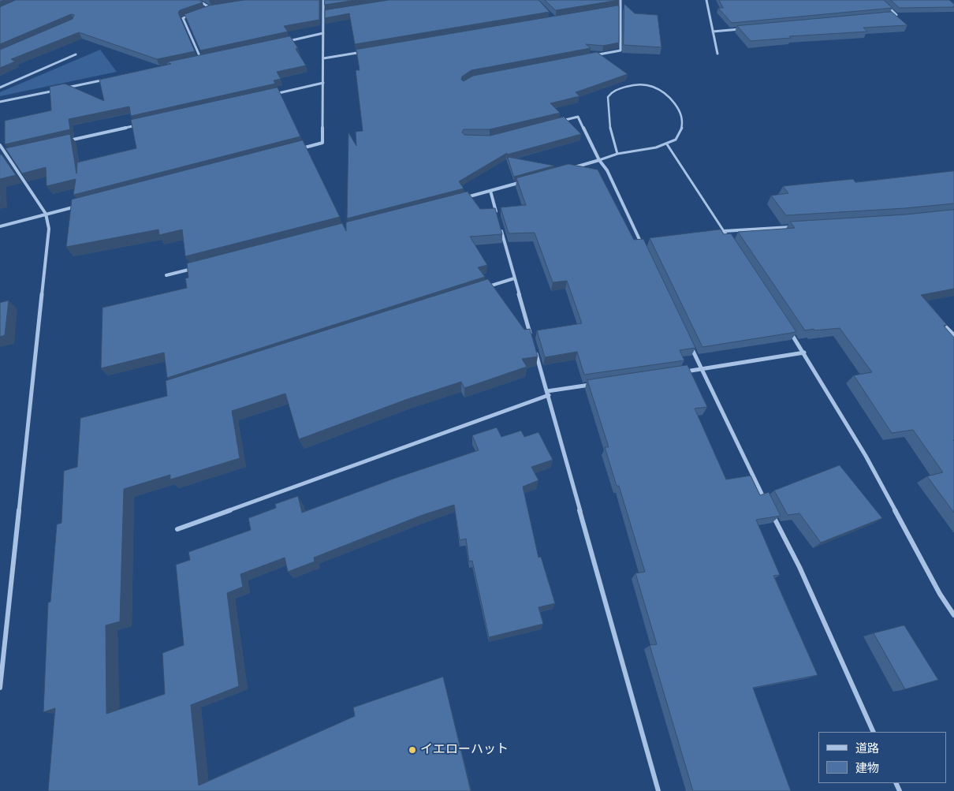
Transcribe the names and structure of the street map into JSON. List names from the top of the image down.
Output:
{
  "places": ["イエローハット"],
  "legend": ["道路", "建物"]
}
